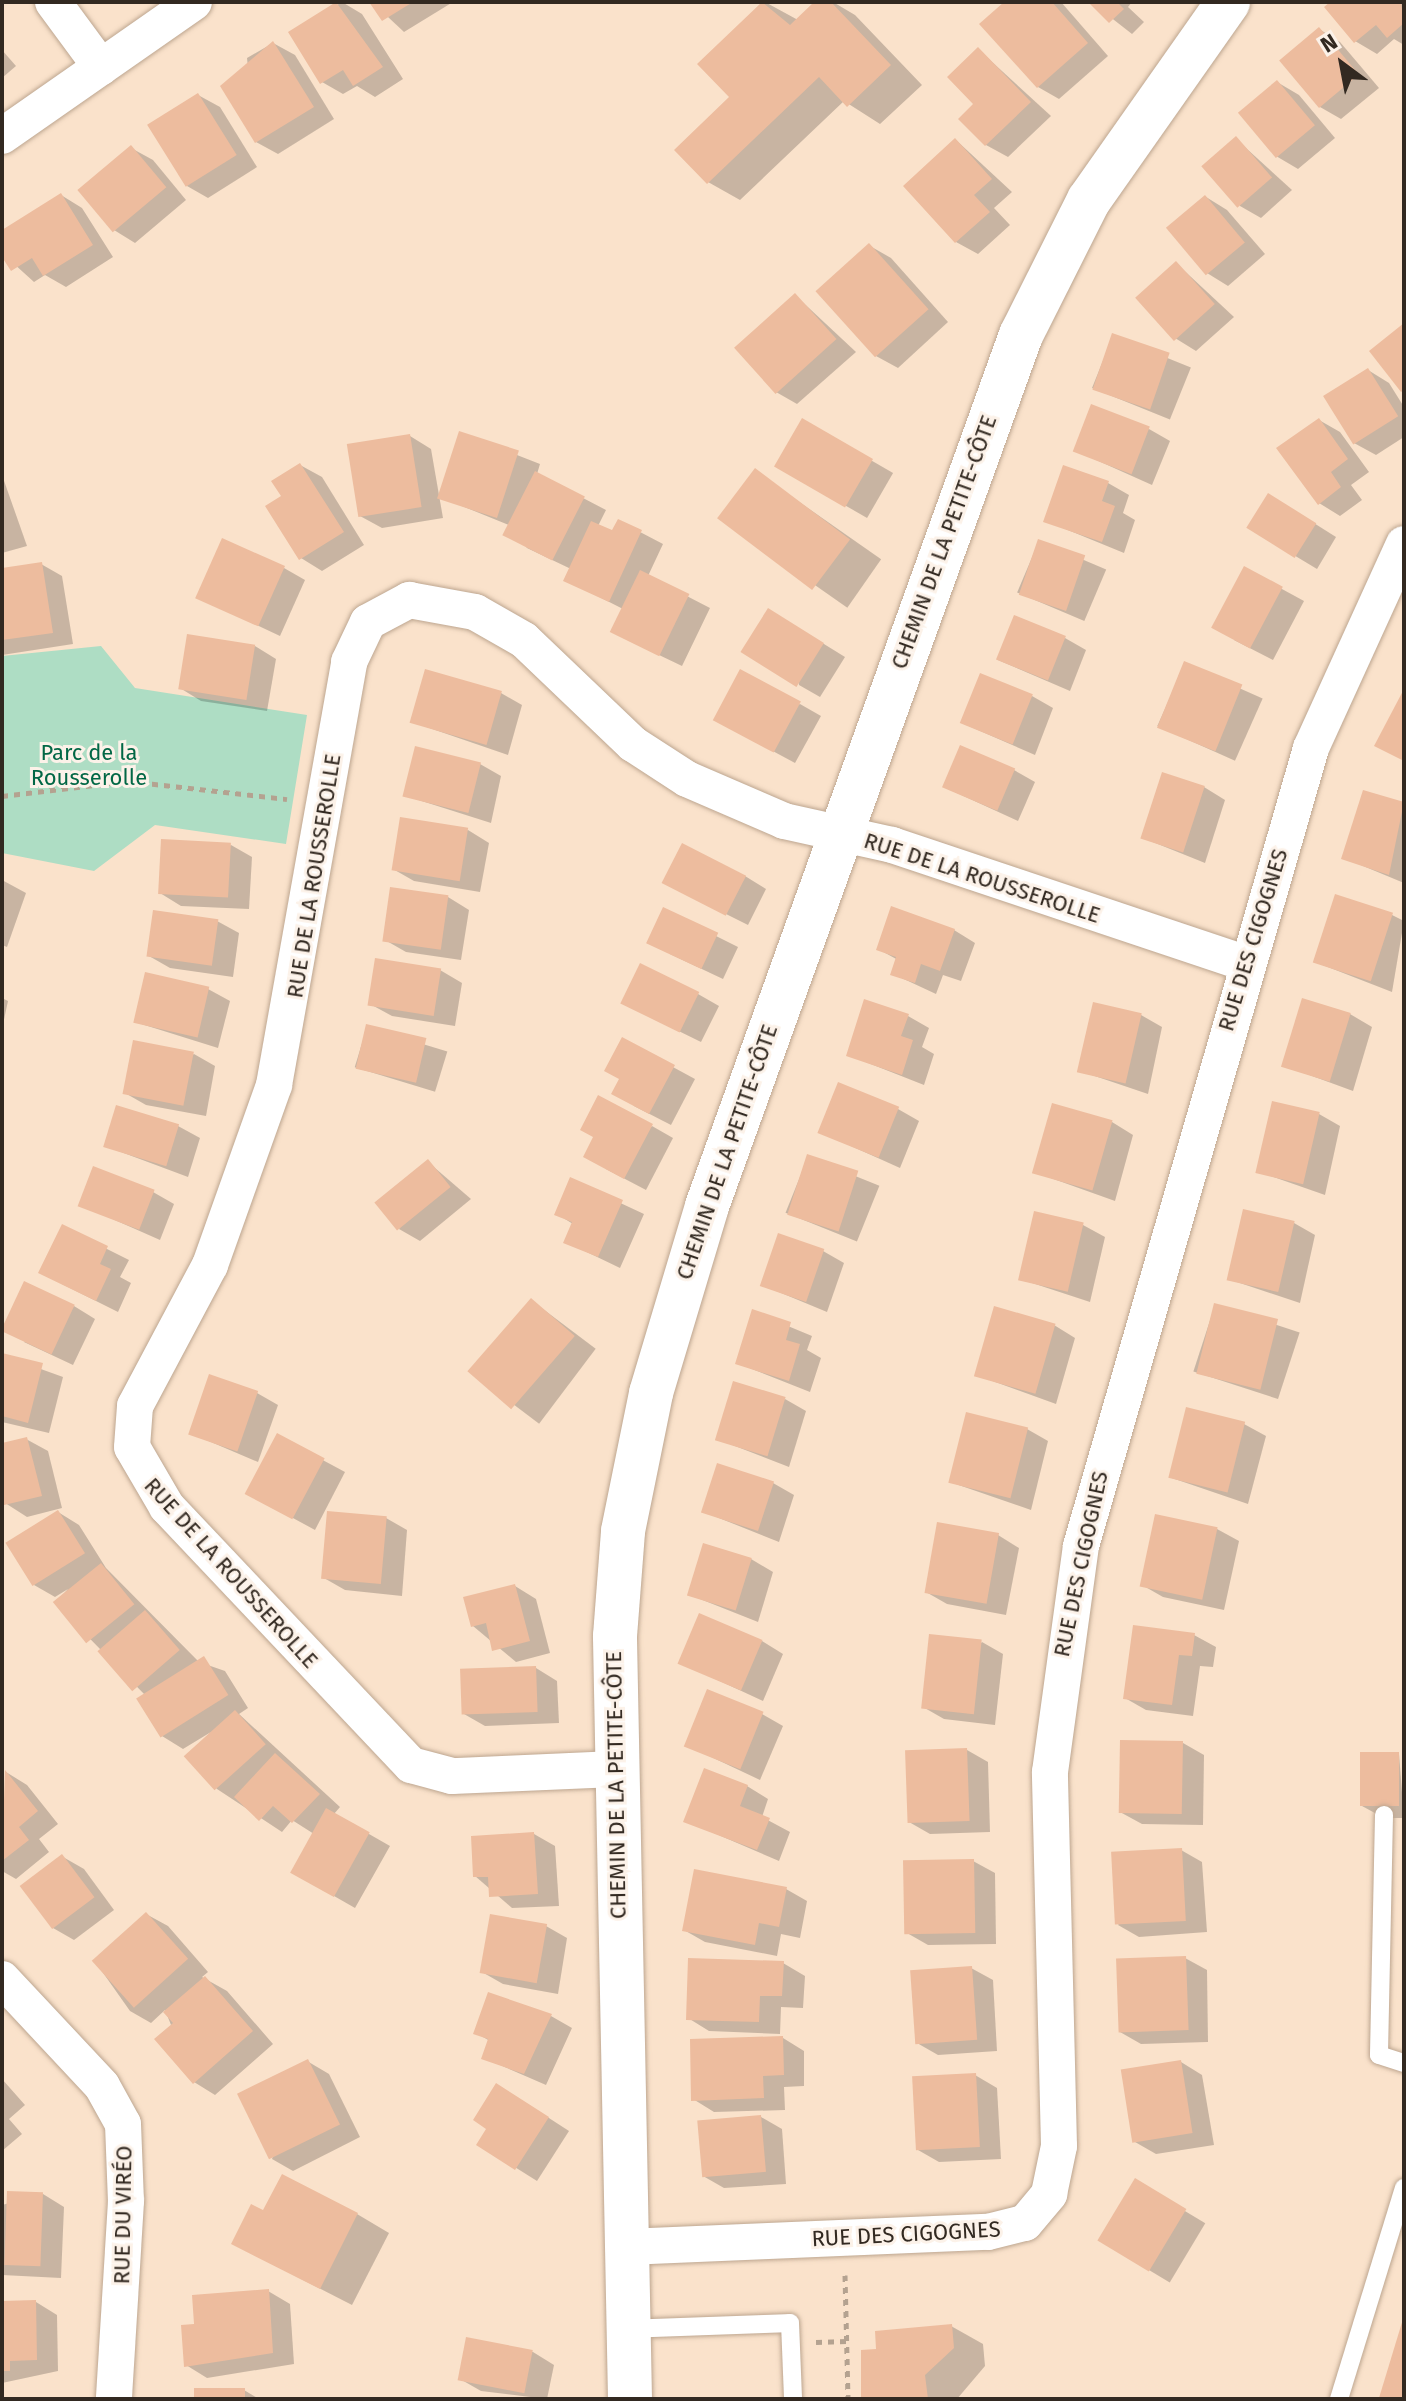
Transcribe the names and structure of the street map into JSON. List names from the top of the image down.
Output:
{
  "streets": {
    "street": [
      "CHEMIN DE LA PETITE-CÔTE",
      "RUE DE LA ROUSSEROLLE",
      "RUE DES CIGOGNES",
      "RUE DU VIRÉO"
    ]
  },
  "crossings": [
    ["CHEMIN DE LA PETITE-CÔTE", "RUE DE LA ROUSSEROLLE"],
    ["CHEMIN DE LA PETITE-CÔTE", "RUE DES CIGOGNES"],
    ["RUE DE LA ROUSSEROLLE", "RUE DES CIGOGNES"]
  ],
  "parks": ["Parc de la Rousserolle"],
  "north": "top left"
}
